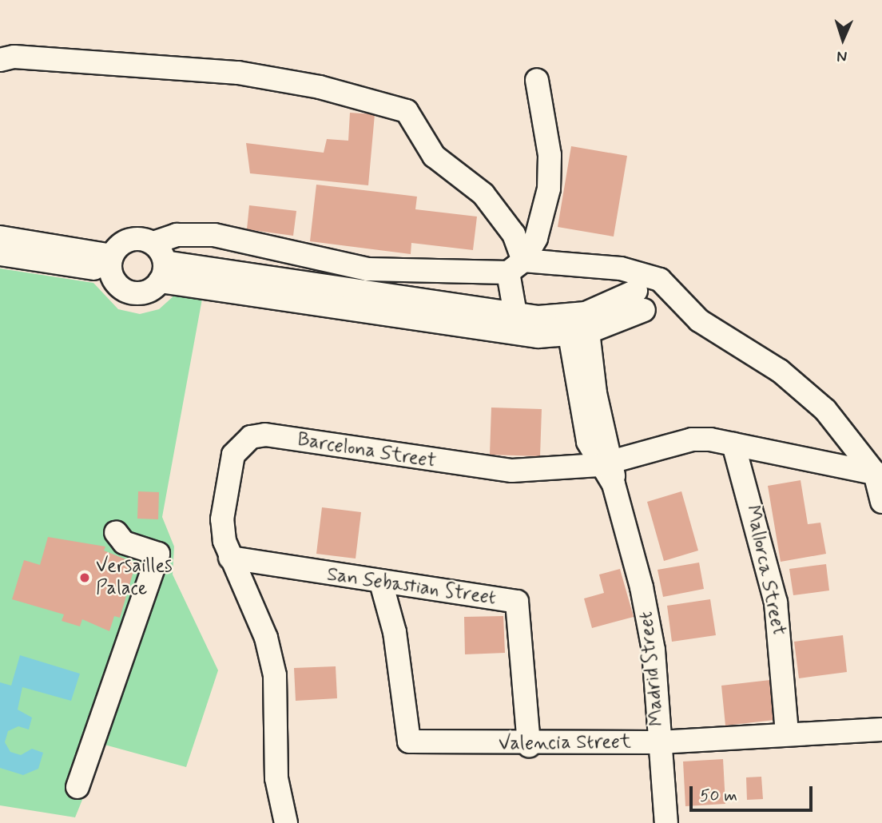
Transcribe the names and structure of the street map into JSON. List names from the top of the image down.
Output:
{
  "streets": {
    "street": [
      "Barcelona Street",
      "Mallorca Street",
      "San Sebastian Street",
      "Madrid Street",
      "Valencia Street"
    ]
  },
  "crossings": [
    ["Barcelona Street", "Mallorca Street"],
    ["Barcelona Street", "San Sebastian Street"],
    ["Barcelona Street", "Madrid Street"],
    ["Mallorca Street", "Valencia Street"],
    ["San Sebastian Street", "Valencia Street"],
    ["Madrid Street", "Valencia Street"]
  ],
  "places": ["Versailles Palace"],
  "scale_bar": "50 m",
  "north": "bottom"
}
